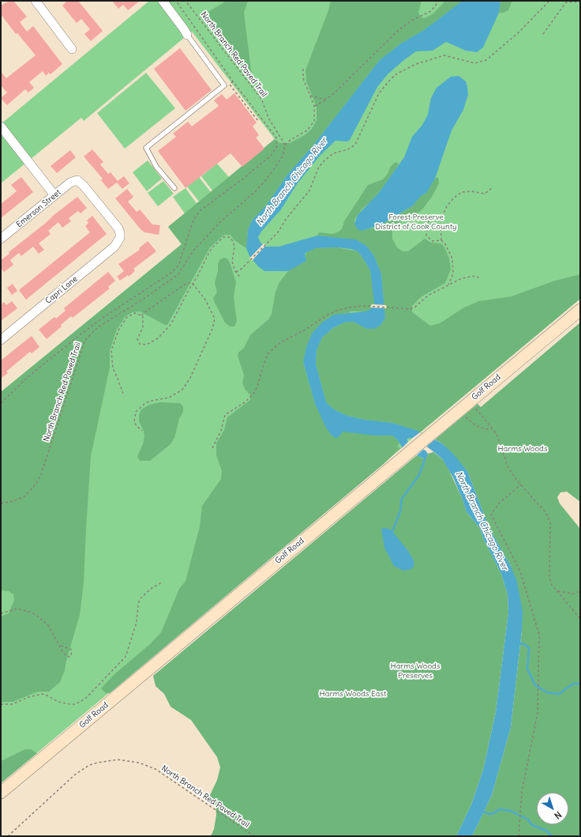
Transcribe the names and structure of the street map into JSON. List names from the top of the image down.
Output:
{
  "streets": {
    "main road": ["Golf Road"],
    "street": ["Emerson Street", "Capri Lane"],
    "path": ["North Branch Red Paved Trail"]
  },
  "crossings": [
    ["Emerson Street", "Capri Lane"]
  ],
  "water": ["North Branch Chicago River"],
  "parks": [
    "Forest Preserve District of Cook County",
    "Harms Woods",
    "Harms Woods Preserves",
    "Harms Woods East"
  ],
  "north": "bottom right"
}
